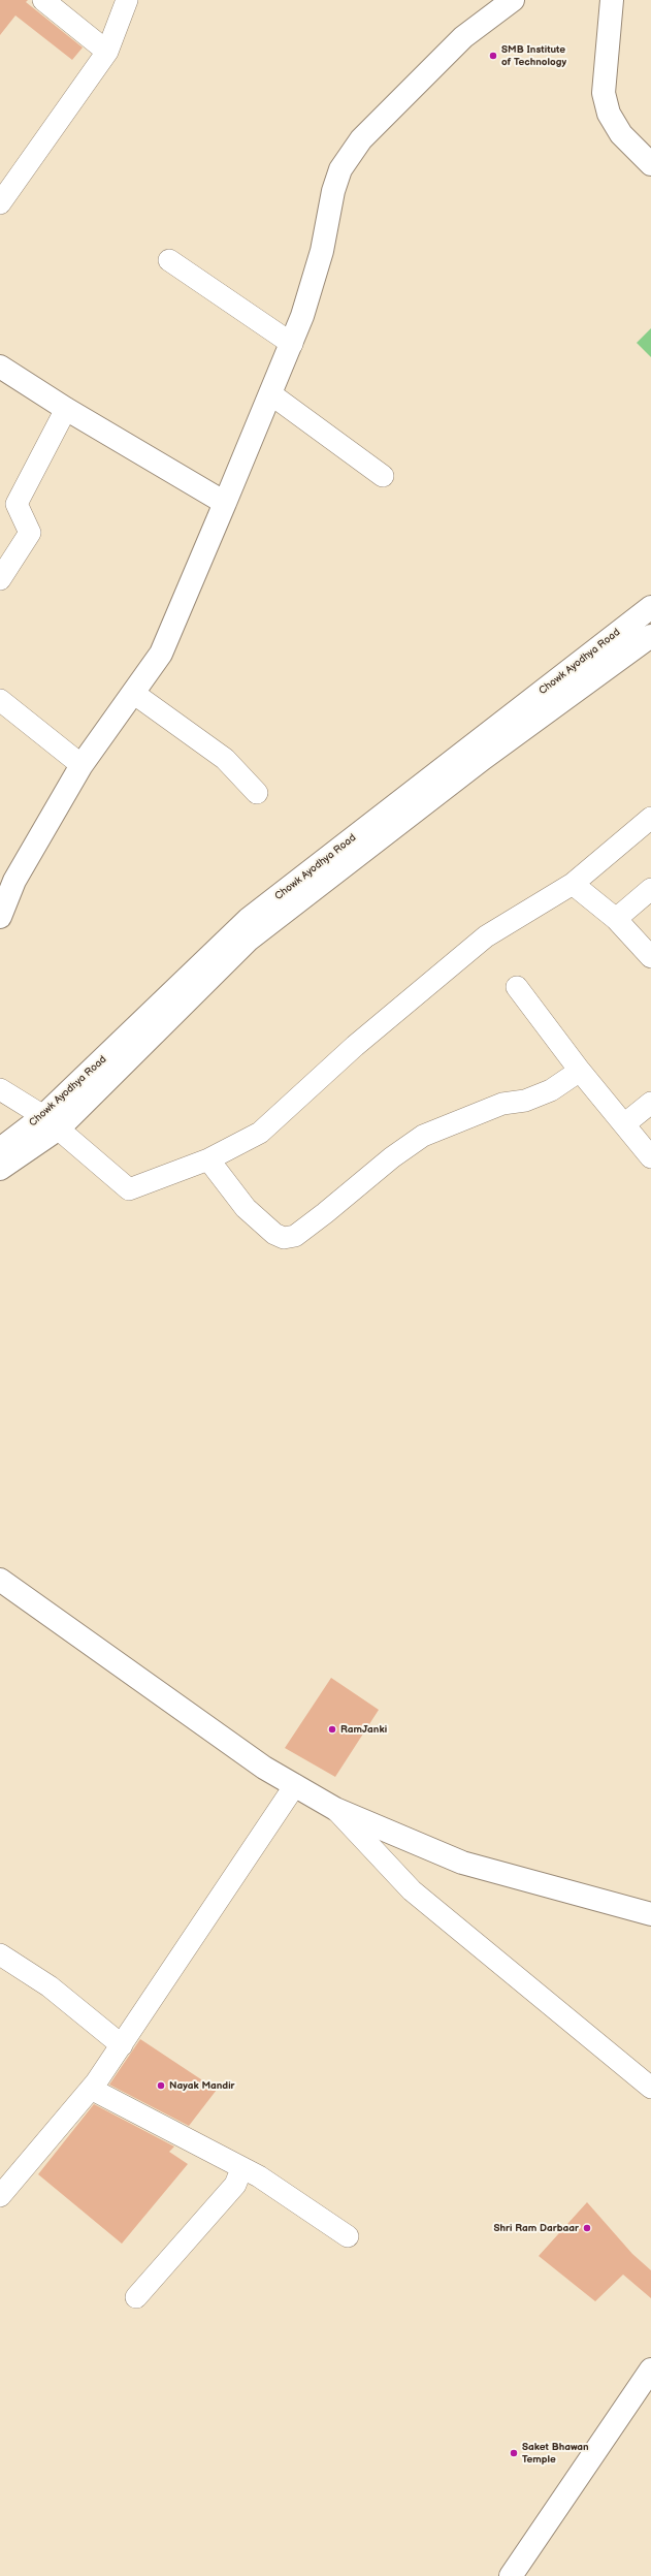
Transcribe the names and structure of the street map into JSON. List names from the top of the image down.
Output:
{
  "streets": {
    "main road": ["Chowk Ayodhya Road"]
  },
  "places": [
    "SMB Institute of Technology",
    "RamJanki",
    "Nayak Mandir",
    "Shri Ram Darbaar",
    "Saket Bhawan Temple"
  ]
}
